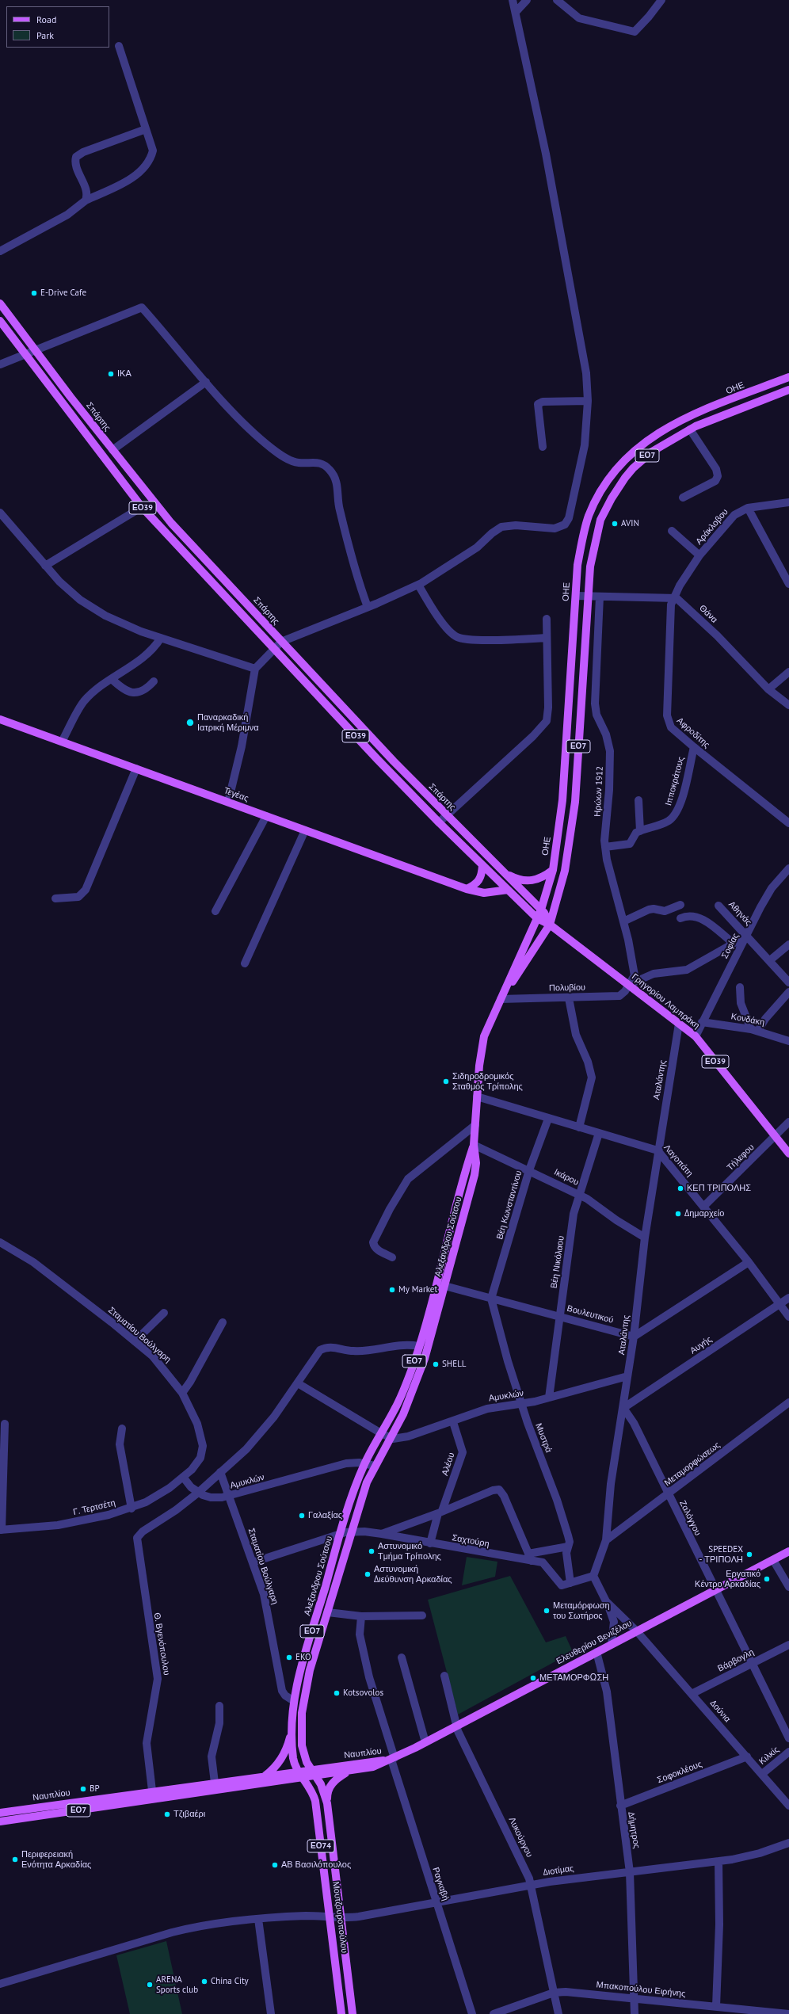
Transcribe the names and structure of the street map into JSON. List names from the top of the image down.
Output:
{
  "streets": {
    "main road": [
      "ΟΗΕ",
      "Σπάρτης",
      "ΕΟ7",
      "ΕΟ39",
      "Τεγέας",
      "Γρηγορίου Λαμπράκη",
      "Αλεξανδρου Σούτσου",
      "Ελευθερίου Βενιζέλου",
      "Ναυπλίου",
      "ΕΟ74",
      "Μουτζουροπούλου"
    ],
    "street": [
      "Αράκλοβου",
      "Θάνα",
      "Αφροδίτης",
      "Ιπποκράτους",
      "Ηρώων 1912",
      "Αθηνάς",
      "Σοφίας",
      "Πολυβίου",
      "Κονδάκη",
      "Αταλάντης",
      "Τήλεφου",
      "Λαγοπάτη",
      "Ικάρου",
      "Βέη Κωνσταντίνου",
      "Βέη Νικόλαου",
      "Βουλευτικού",
      "Σταματίου Βούλγαρη",
      "Αυγής",
      "Αμυκλών",
      "Μυστρά",
      "Αλέου",
      "Μεταμορφώσεως",
      "Γ. Τερτσέτη",
      "Ζαλόγγου",
      "Σαχτούρη",
      "Θ. Βγενόπουλου",
      "Βάρβογλη",
      "Δούνια",
      "Κιλκίς",
      "Σοφοκλέους",
      "Δήμητρος",
      "Λυκούργου",
      "Διοτίμας",
      "Ραγκαβή",
      "Μπακοπούλου Ειρήνης"
    ]
  },
  "crossings": [
    ["ΟΗΕ", "Σπάρτης"],
    ["ΟΗΕ", "ΕΟ39"],
    ["ΟΗΕ", "Αλεξανδρου Σούτσου"],
    ["Σπάρτης", "ΕΟ39"],
    ["ΕΟ7", "ΕΟ39"],
    ["ΕΟ7", "Γρηγορίου Λαμπράκη"],
    ["ΕΟ7", "Αλεξανδρου Σούτσου"],
    ["ΕΟ7", "Ναυπλίου"],
    ["ΕΟ39", "Τεγέας"],
    ["ΕΟ39", "Γρηγορίου Λαμπράκη"],
    ["ΕΟ39", "Αλεξανδρου Σούτσου"],
    ["Αράκλοβου", "Θάνα"],
    ["Αράκλοβου", "Αφροδίτης"],
    ["Θάνα", "Αφροδίτης"],
    ["Αφροδίτης", "Ιπποκράτους"],
    ["Ηρώων 1912", "Πολυβίου"],
    ["Ηρώων 1912", "Γρηγορίου Λαμπράκη"],
    ["Αθηνάς", "Σοφίας"],
    ["Σοφίας", "Γρηγορίου Λαμπράκη"],
    ["Σοφίας", "Κονδάκη"],
    ["Πολυβίου", "Γρηγορίου Λαμπράκη"],
    ["Πολυβίου", "Αλεξανδρου Σούτσου"],
    ["Γρηγορίου Λαμπράκη", "Αταλάντης"],
    ["Γρηγορίου Λαμπράκη", "Τήλεφου"],
    ["Γρηγορίου Λαμπράκη", "Αλεξανδρου Σούτσου"],
    ["Αταλάντης", "Λαγοπάτη"],
    ["Αταλάντης", "Ικάρου"],
    ["Αταλάντης", "Βουλευτικού"],
    ["Αταλάντης", "Αυγής"],
    ["Αταλάντης", "Αμυκλών"],
    ["Αταλάντης", "Μεταμορφώσεως"],
    ["Αταλάντης", "Ζαλόγγου"],
    ["Τήλεφου", "Λαγοπάτη"],
    ["Λαγοπάτη", "Βέη Κωνσταντίνου"],
    ["Λαγοπάτη", "Αλεξανδρου Σούτσου"],
    ["Λαγοπάτη", "Βέη Νικόλαου"],
    ["Λαγοπάτη", "Αυγής"],
    ["Ικάρου", "Βέη Κωνσταντίνου"],
    ["Ικάρου", "Αλεξανδρου Σούτσου"],
    ["Ικάρου", "Βέη Νικόλαου"],
    ["Βέη Κωνσταντίνου", "Βουλευτικού"],
    ["Βέη Κωνσταντίνου", "Μυστρά"],
    ["Αλεξανδρου Σούτσου", "Βουλευτικού"],
    ["Αλεξανδρου Σούτσου", "Σταματίου Βούλγαρη"],
    ["Αλεξανδρου Σούτσου", "Αμυκλών"],
    ["Αλεξανδρου Σούτσου", "Σαχτούρη"],
    ["Αλεξανδρου Σούτσου", "Ναυπλίου"],
    ["Αλεξανδρου Σούτσου", "Μουτζουροπούλου"],
    ["Βέη Νικόλαου", "Βουλευτικού"],
    ["Βέη Νικόλαου", "Αμυκλών"],
    ["Βουλευτικού", "Μυστρά"],
    ["Σταματίου Βούλγαρη", "Αμυκλών"],
    ["Σταματίου Βούλγαρη", "Γ. Τερτσέτη"],
    ["Αυγής", "Ζαλόγγου"],
    ["Αμυκλών", "Μυστρά"],
    ["Αμυκλών", "Αλέου"],
    ["Αμυκλών", "Θ. Βγενόπουλου"],
    ["Αλέου", "Σαχτούρη"],
    ["Μεταμορφώσεως", "Ζαλόγγου"],
    ["Ζαλόγγου", "Ελευθερίου Βενιζέλου"],
    ["Ζαλόγγου", "Βάρβογλη"],
    ["Ελευθερίου Βενιζέλου", "Δούνια"],
    ["Ελευθερίου Βενιζέλου", "Ναυπλίου"],
    ["Ελευθερίου Βενιζέλου", "Δήμητρος"],
    ["Ελευθερίου Βενιζέλου", "Λυκούργου"],
    ["Ελευθερίου Βενιζέλου", "Ραγκαβή"],
    ["Θ. Βγενόπουλου", "Ναυπλίου"],
    ["Βάρβογλη", "Δούνια"],
    ["Δούνια", "Κιλκίς"],
    ["Δούνια", "Σοφοκλέους"],
    ["Ναυπλίου", "Ραγκαβή"],
    ["Ναυπλίου", "Μουτζουροπούλου"],
    ["Σοφοκλέους", "Δήμητρος"],
    ["Δήμητρος", "Διοτίμας"],
    ["Δήμητρος", "Μπακοπούλου Ειρήνης"],
    ["Λυκούργου", "Διοτίμας"],
    ["Λυκούργου", "Μπακοπούλου Ειρήνης"],
    ["Διοτίμας", "Ραγκαβή"],
    ["Διοτίμας", "Μουτζουροπούλου"]
  ],
  "places": [
    "E-Drive Cafe",
    "ΙΚΑ",
    "AVIN",
    "Παναρκαδική Ιατρική Μέριμνα",
    "Σιδηροδρομικός Σταθμός Τρίπολης",
    "ΚΕΠ ΤΡΙΠΟΛΗΣ",
    "Δημαρχείο",
    "My Market",
    "SHELL",
    "Γαλαξίας",
    "Αστυνομικό Τμήμα Τρίπολης",
    "SPEEDEX - ΤΡΙΠΟΛΗ",
    "Αστυνομική Διεύθυνση Αρκαδίας",
    "Εργατικό Κέντρο Αρκαδίας",
    "Μεταμόρφωση του Σωτήρος",
    "EKO",
    "ΜΕΤΑΜΟΡΦΩΣΗ",
    "Kotsovolos",
    "BP",
    "Τζιβαέρι",
    "Περιφερειακή Ενότητα Αρκαδίας",
    "ΑΒ Βασιλόπουλος",
    "China City",
    "ARENA Sports club"
  ],
  "legend": ["Road", "Park"]
}
